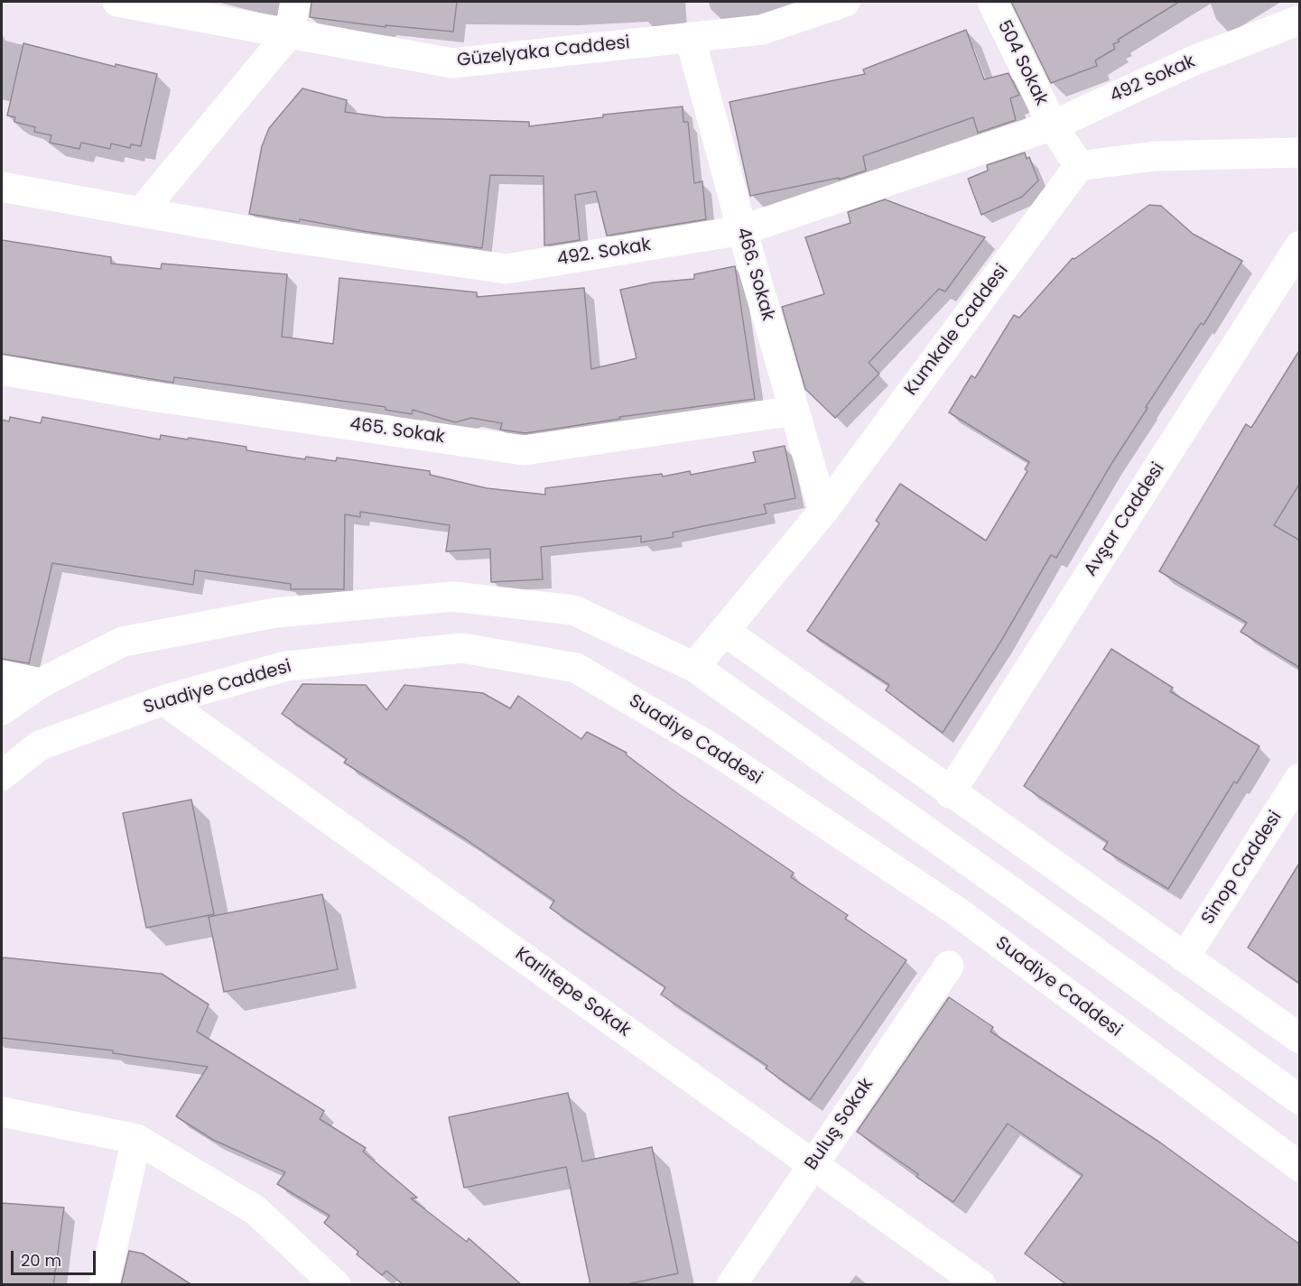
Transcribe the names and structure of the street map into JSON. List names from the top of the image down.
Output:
{
  "streets": {
    "street": [
      "Güzelyaka Caddesi",
      "504 Sokak",
      "492 Sokak",
      "492. Sokak",
      "466. Sokak",
      "Kumkale Caddesi",
      "465. Sokak",
      "Avşar Caddesi",
      "Suadiye Caddesi",
      "Sinop Caddesi",
      "Karlıtepe Sokak",
      "Buluş Sokak"
    ]
  },
  "crossings": [
    ["Güzelyaka Caddesi", "466. Sokak"],
    ["504 Sokak", "492 Sokak"],
    ["504 Sokak", "492. Sokak"],
    ["492 Sokak", "492. Sokak"],
    ["492. Sokak", "466. Sokak"],
    ["466. Sokak", "Kumkale Caddesi"],
    ["466. Sokak", "465. Sokak"],
    ["Suadiye Caddesi", "Karlıtepe Sokak"],
    ["Karlıtepe Sokak", "Buluş Sokak"]
  ],
  "scale_bar": "20 m"
}
